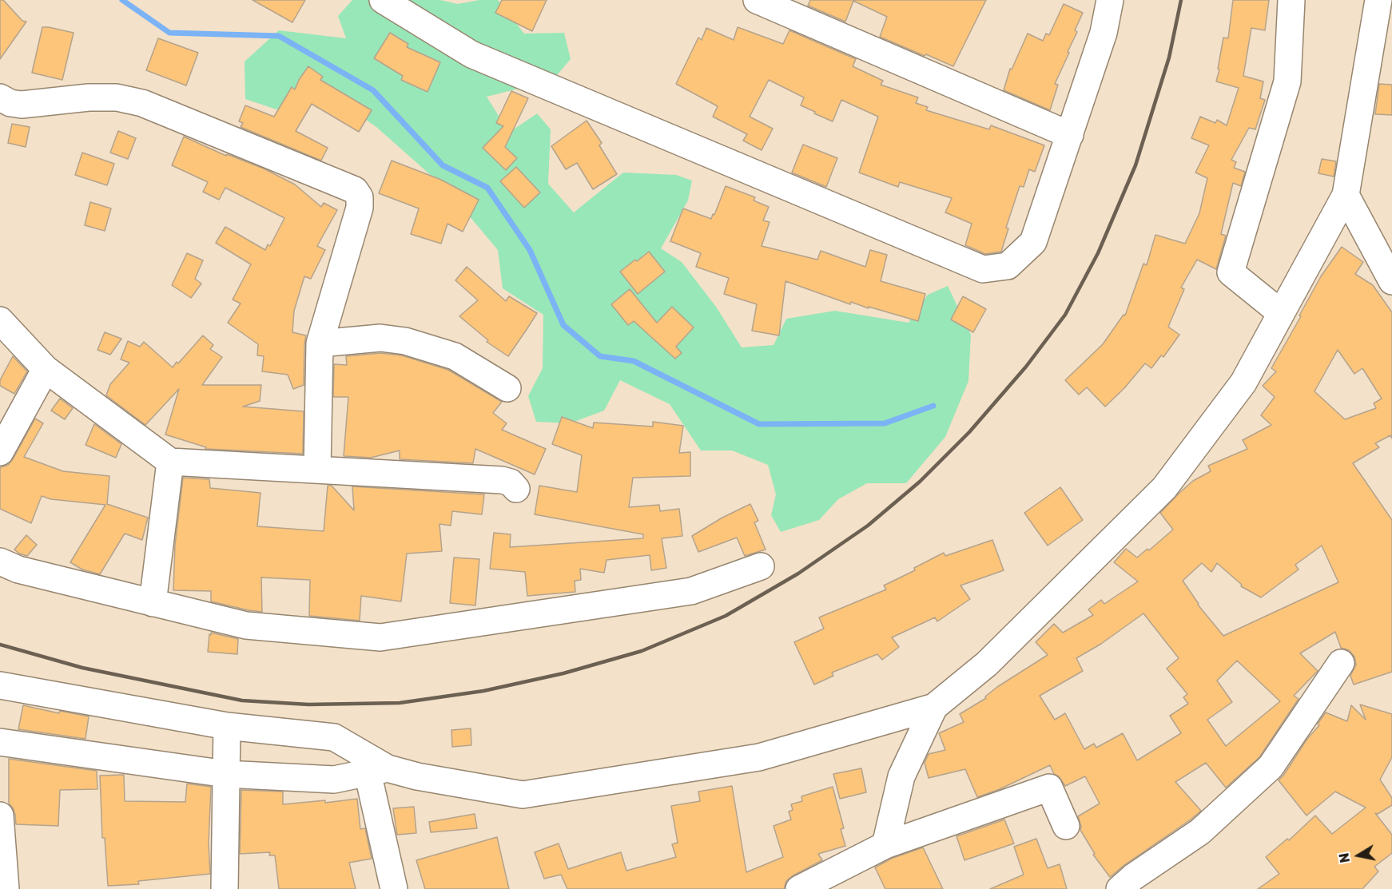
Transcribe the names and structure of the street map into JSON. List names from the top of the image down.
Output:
{
  "north": "left"
}
